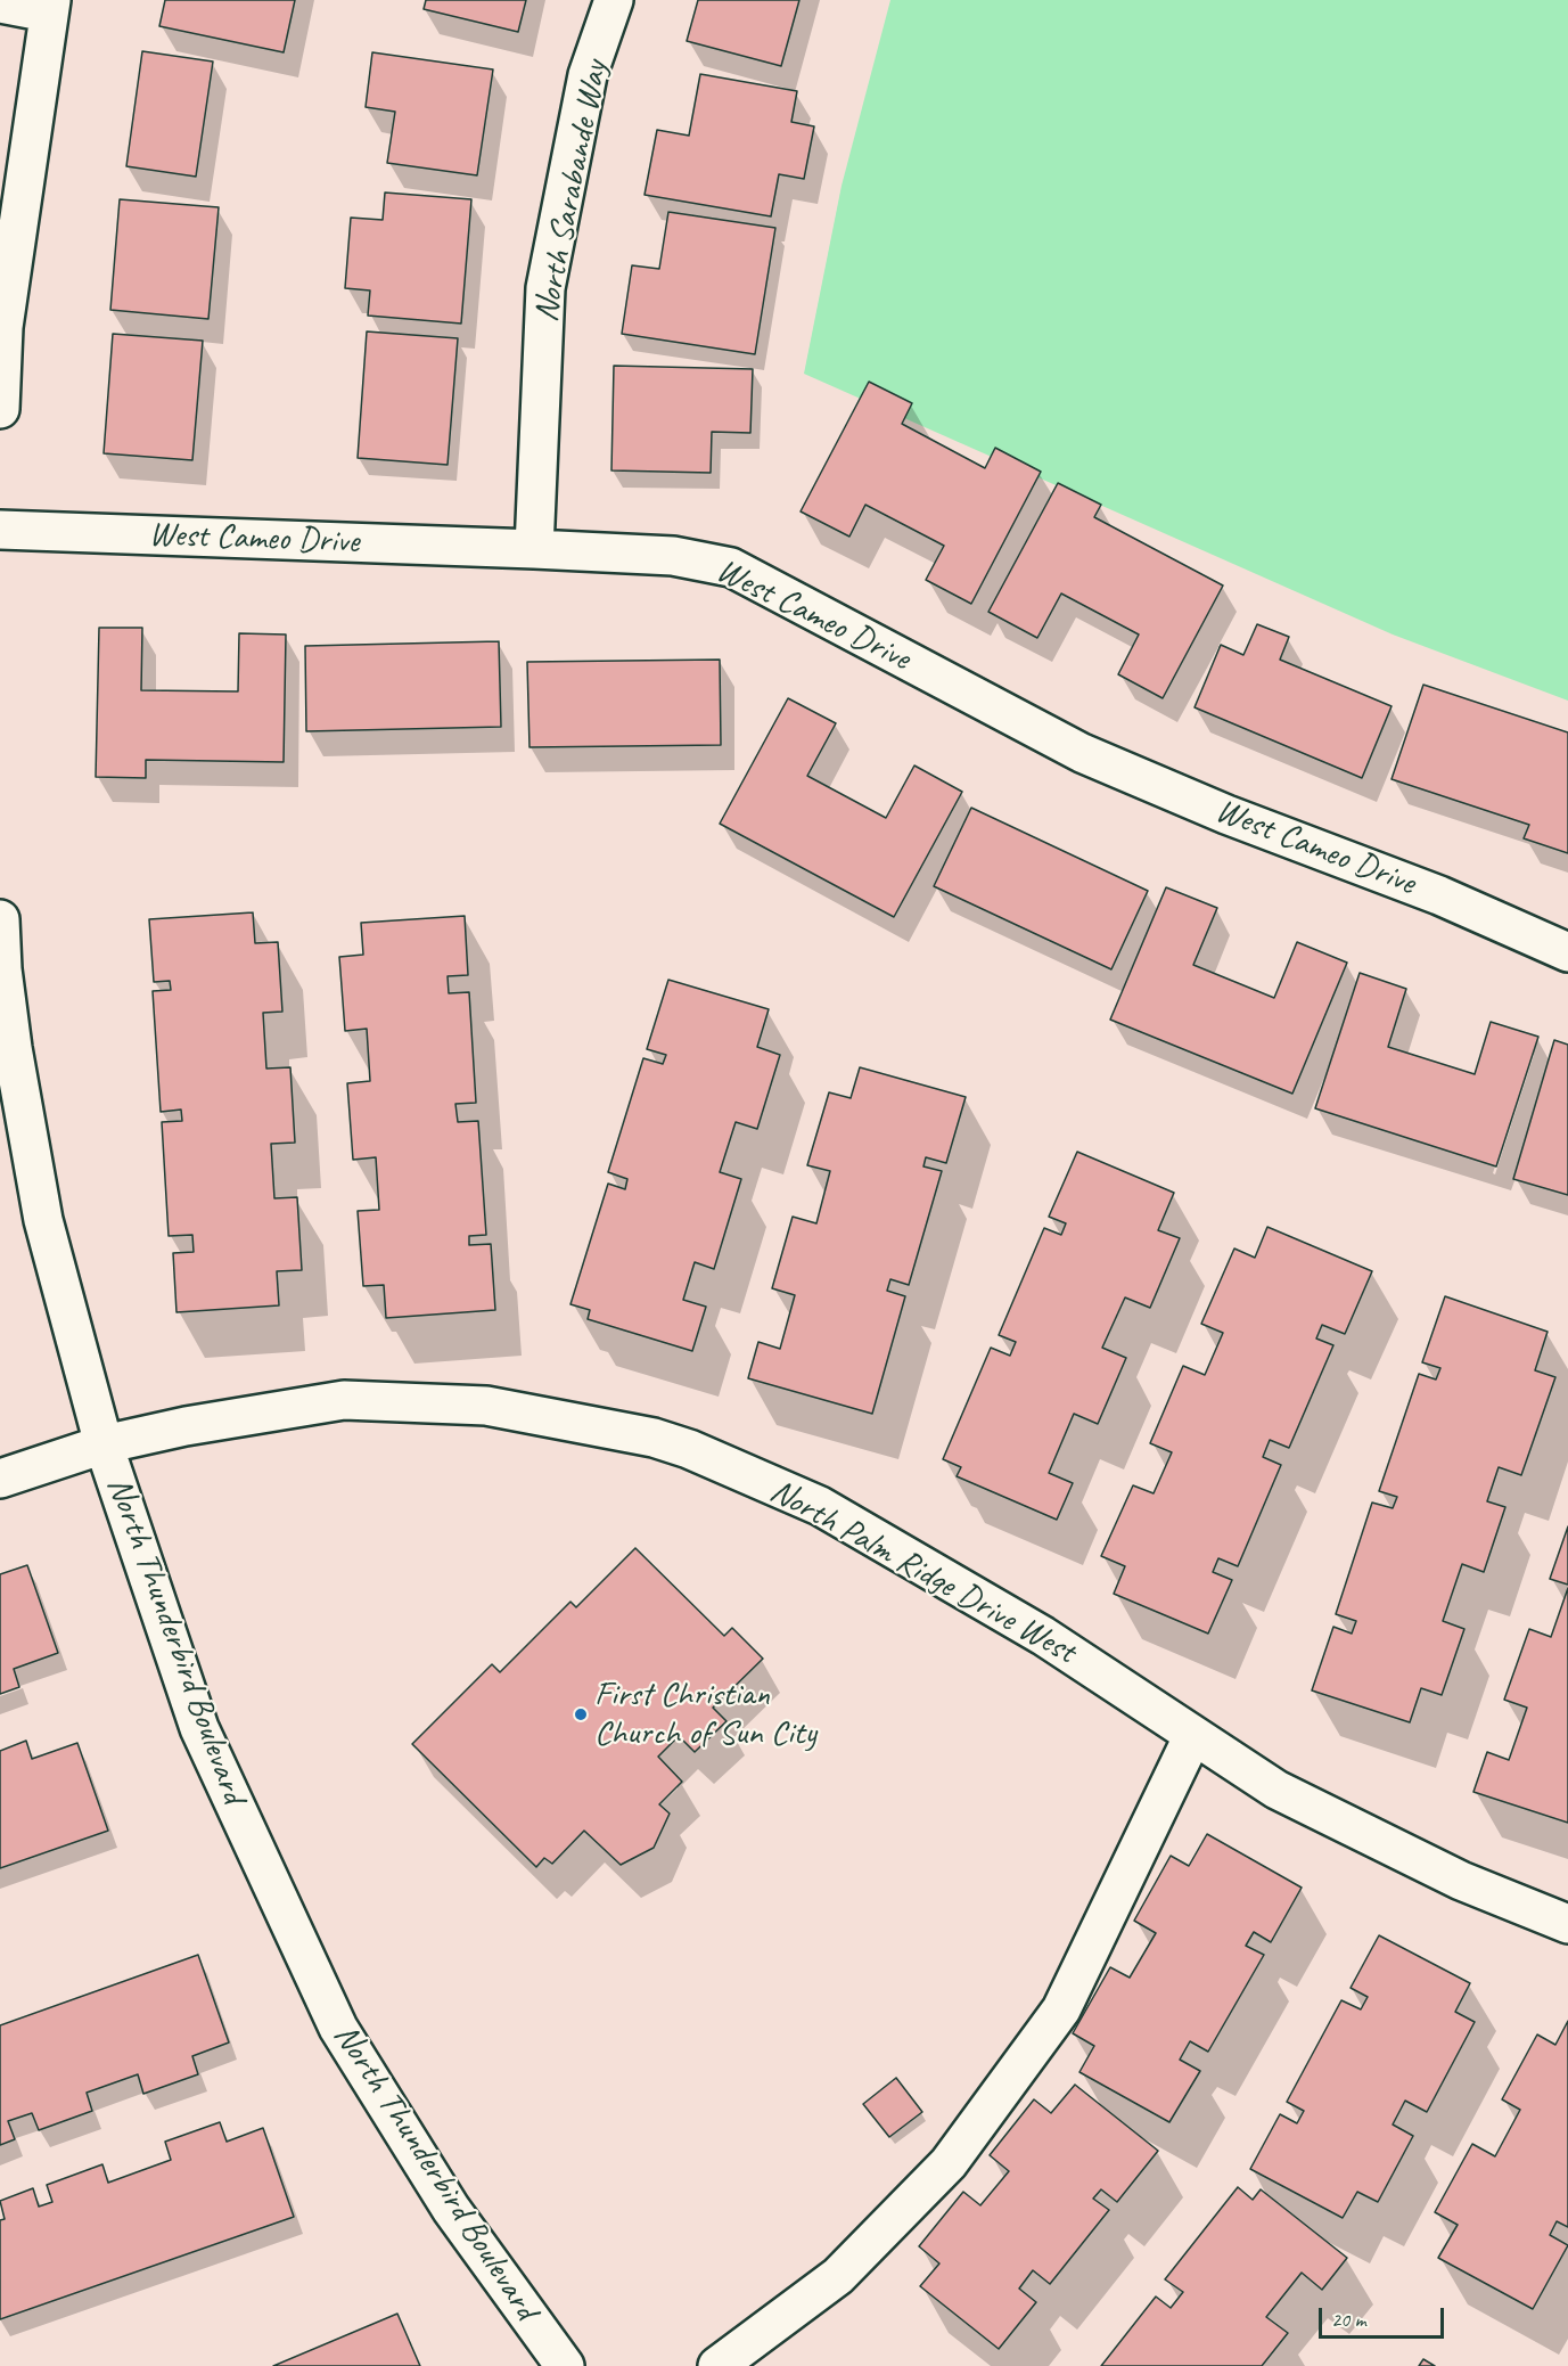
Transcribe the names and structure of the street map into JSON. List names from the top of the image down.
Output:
{
  "streets": {
    "street": [
      "North Sarabande Way",
      "West Cameo Drive",
      "North Palm Ridge Drive West",
      "North Thunderbird Boulevard"
    ]
  },
  "crossings": [
    ["North Sarabande Way", "West Cameo Drive"],
    ["North Palm Ridge Drive West", "North Thunderbird Boulevard"]
  ],
  "places": ["First Christian Church of Sun City"],
  "scale_bar": "20 m"
}
